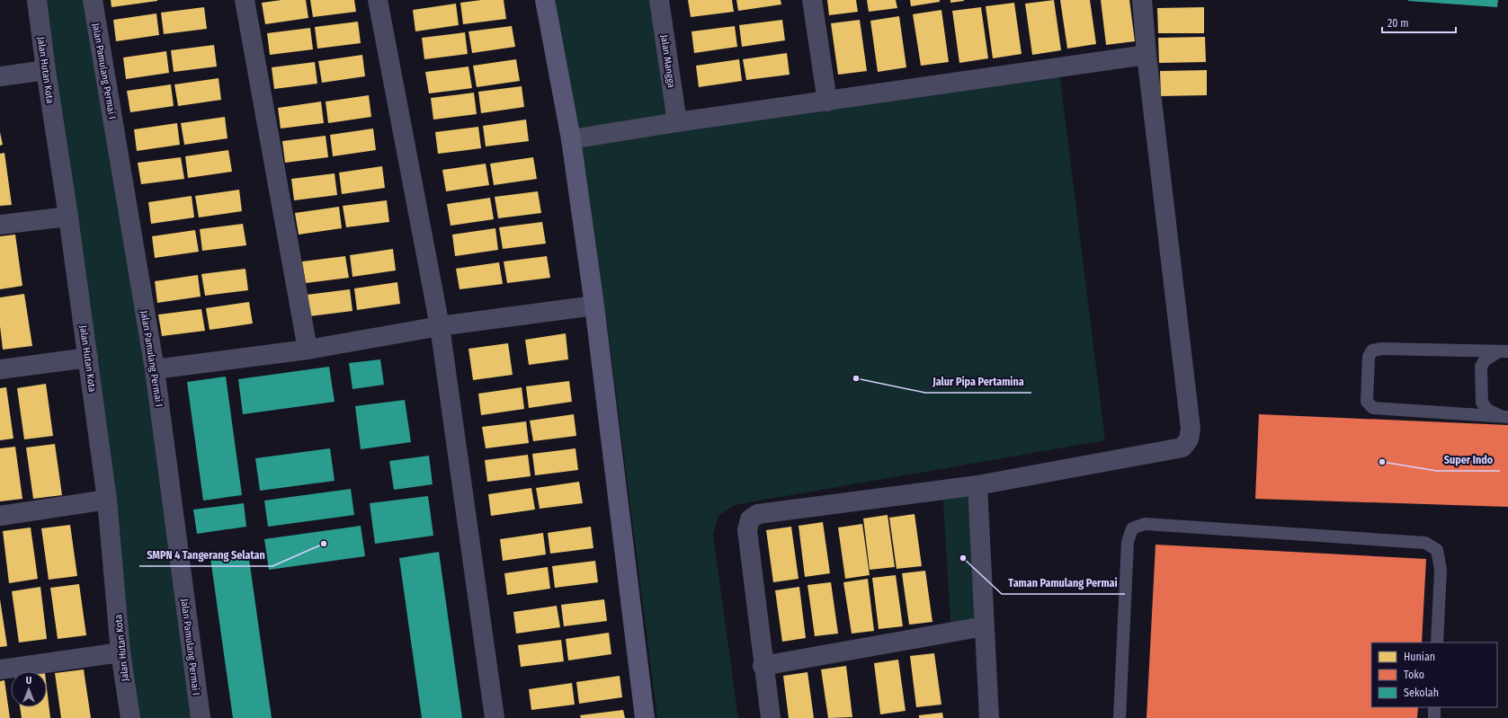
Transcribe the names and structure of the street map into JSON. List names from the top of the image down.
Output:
{
  "streets": {
    "street": ["Jalan Mangga", "Jalan Hutan Kota", "Jalan Pamulang Permai I"]
  },
  "places": [
    "Jalur Pipa Pertamina",
    "Super Indo",
    "SMPN 4 Tangerang Selatan",
    "Taman Pamulang Permai"
  ],
  "legend": ["Hunian", "Toko", "Sekolah"],
  "scale_bar": "20 m",
  "north": "top"
}
